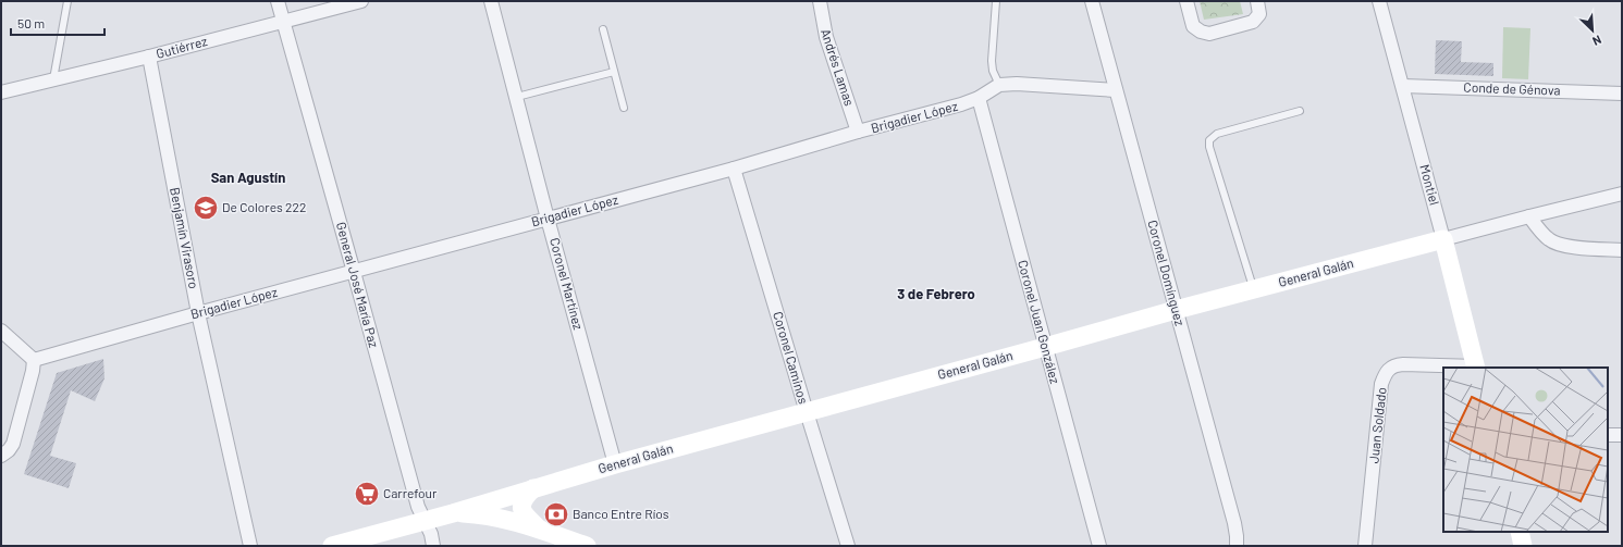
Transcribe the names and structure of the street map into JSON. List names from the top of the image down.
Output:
{
  "streets": {
    "street": [
      "Gutiérrez",
      "Andrés Lamas",
      "Conde de Génova",
      "Brigadier López",
      "Montiel",
      "Benjamín Virasoro",
      "Coronel Domínguez",
      "General Galán",
      "Coronel Martínez",
      "General José María Paz",
      "Coronel Juan González",
      "Coronel Caminos",
      "Juan Soldado"
    ]
  },
  "crossings": [
    ["Gutiérrez", "Benjamín Virasoro"],
    ["Gutiérrez", "General José María Paz"],
    ["Andrés Lamas", "Brigadier López"],
    ["Conde de Génova", "Montiel"],
    ["Brigadier López", "Benjamín Virasoro"],
    ["Brigadier López", "Coronel Martínez"],
    ["Brigadier López", "General José María Paz"],
    ["Brigadier López", "Coronel Juan González"],
    ["Brigadier López", "Coronel Caminos"],
    ["Montiel", "General Galán"],
    ["Montiel", "Juan Soldado"],
    ["Coronel Domínguez", "General Galán"],
    ["General Galán", "Coronel Martínez"],
    ["General Galán", "General José María Paz"],
    ["General Galán", "Coronel Juan González"],
    ["General Galán", "Coronel Caminos"]
  ],
  "districts": ["San Agustín", "3 de Febrero"],
  "places": {
    "school or university": ["De Colores 222"],
    "supermarket": ["Carrefour"],
    "bank": ["Banco Entre Ríos"]
  },
  "scale_bar": "50 m",
  "north": "bottom right"
}
